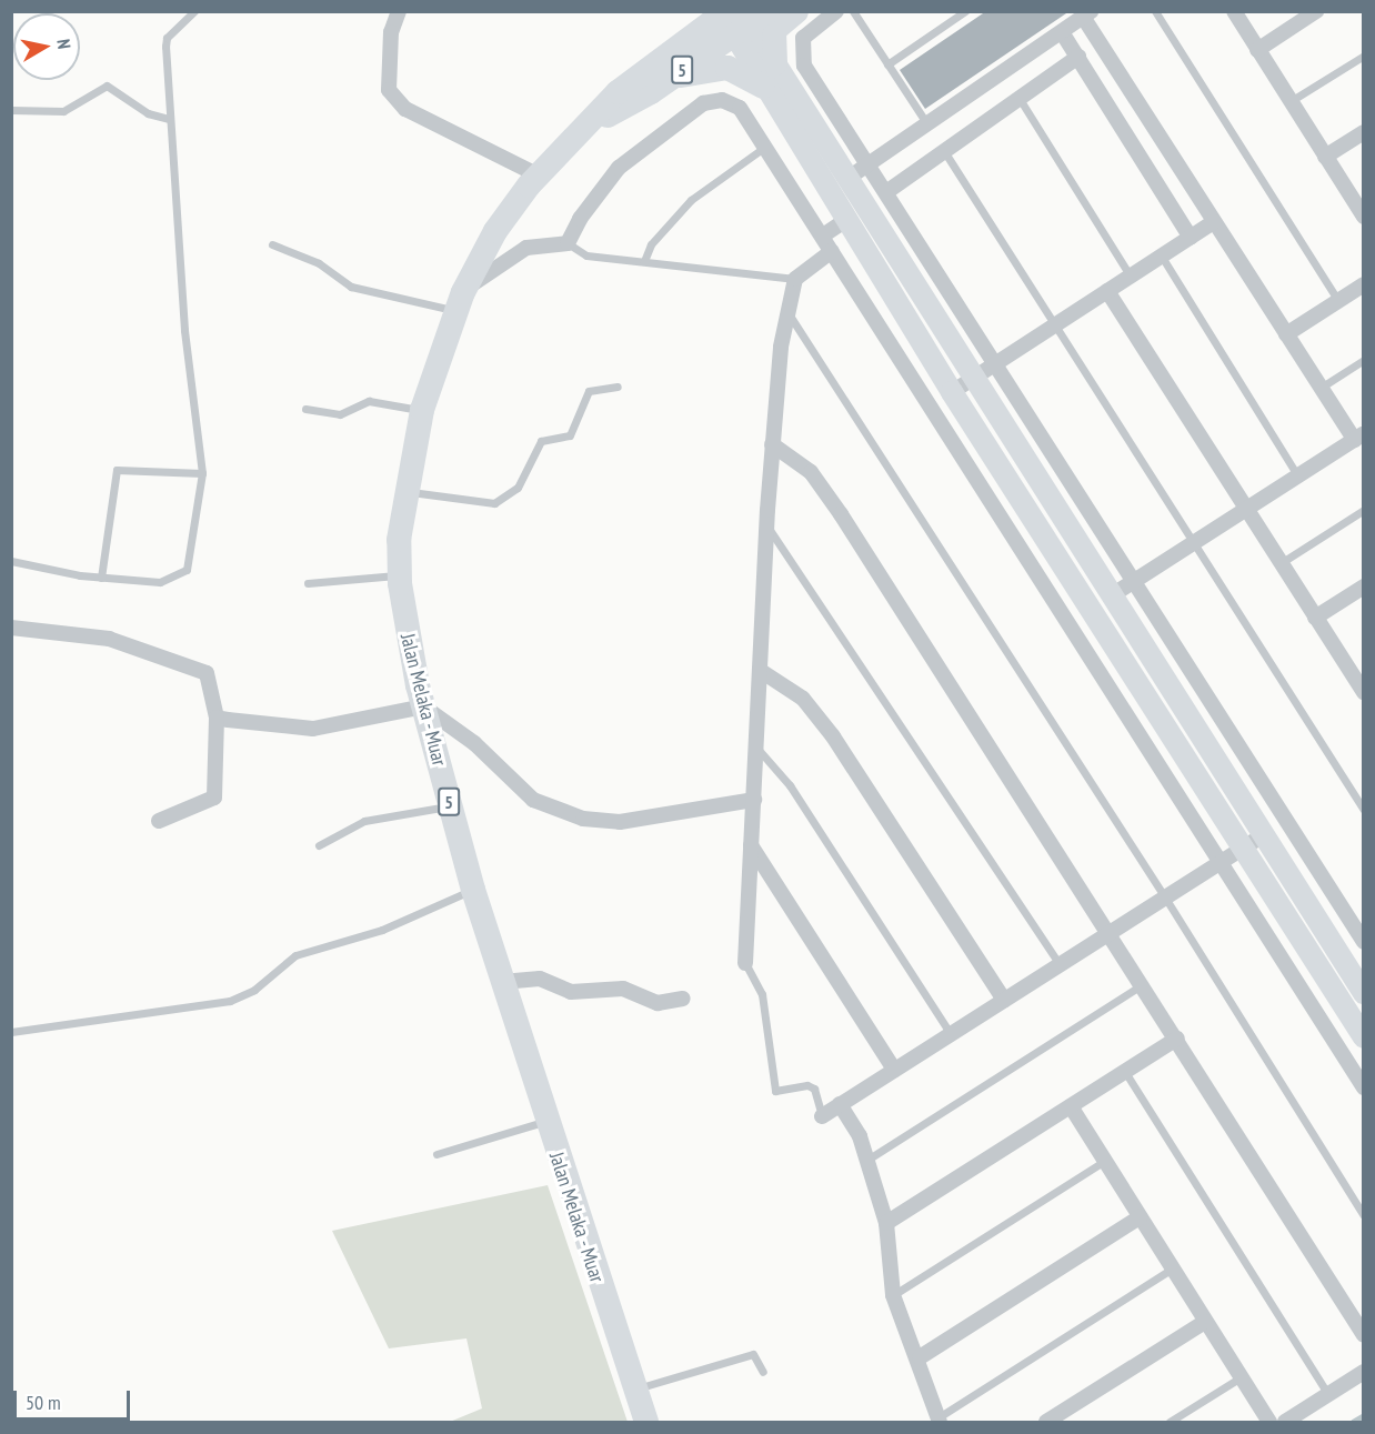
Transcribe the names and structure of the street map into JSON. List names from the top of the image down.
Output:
{
  "streets": {
    "main road": ["5", "Jalan Melaka - Muar"]
  },
  "scale_bar": "50 m",
  "north": "right"
}
